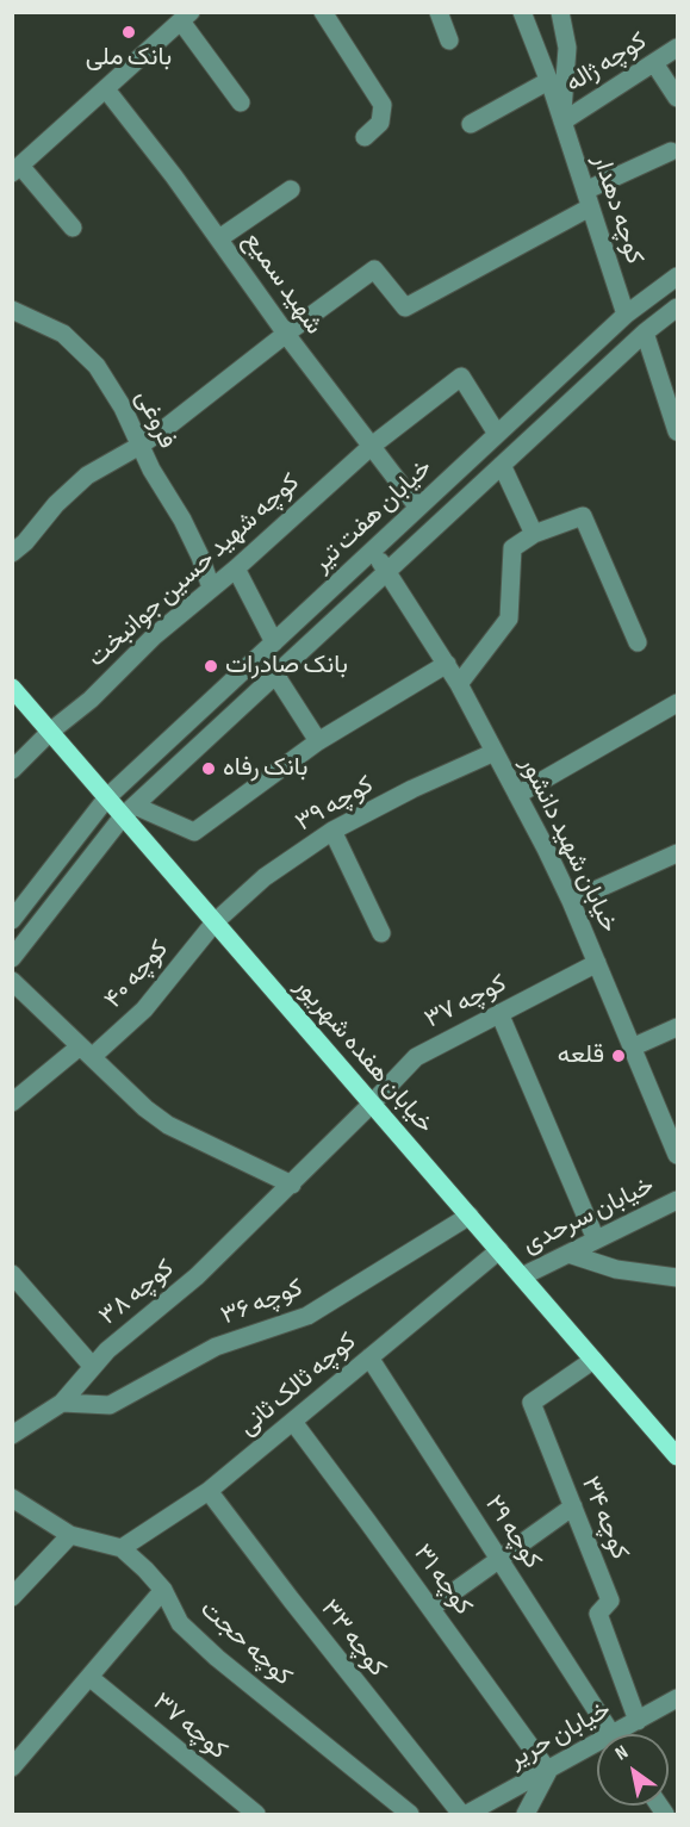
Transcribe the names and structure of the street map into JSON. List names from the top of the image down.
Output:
{
  "streets": {
    "main road": ["خیابان هفده شهریور"],
    "street": [
      "کوچه ژاله",
      "کوچه دهدار",
      "شهید سمیع",
      "فروغی",
      "خیابان هفت تیر",
      "کوچه شهید حسین جوانبخت",
      "کوچه ۳۹",
      "خیابان شهید دانشور",
      "کوچه ۴۰",
      "کوچه ۳۷",
      "خیابان سرحدی",
      "کوچه ۳۸",
      "کوچه ۳۶",
      "کوچه ثالک ثانی",
      "کوچه ۳۴",
      "کوچه ۲۹",
      "کوچه ۳۱",
      "کوچه ۳۳",
      "کوچه حجت",
      "خیابان حریر"
    ]
  },
  "crossings": [
    ["کوچه ژاله", "کوچه دهدار"],
    ["کوچه دهدار", "خیابان هفت تیر"],
    ["شهید سمیع", "خیابان هفت تیر"],
    ["شهید سمیع", "کوچه شهید حسین جوانبخت"],
    ["فروغی", "کوچه شهید حسین جوانبخت"],
    ["خیابان هفت تیر", "کوچه شهید حسین جوانبخت"],
    ["خیابان هفت تیر", "خیابان شهید دانشور"],
    ["خیابان هفت تیر", "خیابان هفده شهریور"],
    ["کوچه شهید حسین جوانبخت", "خیابان هفده شهریور"],
    ["کوچه ۳۹", "خیابان شهید دانشور"],
    ["کوچه ۳۹", "کوچه ۴۰"],
    ["کوچه ۳۹", "خیابان هفده شهریور"],
    ["خیابان شهید دانشور", "کوچه ۳۷"],
    ["کوچه ۴۰", "خیابان هفده شهریور"],
    ["کوچه ۳۷", "خیابان هفده شهریور"],
    ["کوچه ۳۷", "کوچه ۳۸"],
    ["خیابان هفده شهریور", "خیابان سرحدی"],
    ["خیابان هفده شهریور", "کوچه ۳۸"],
    ["خیابان هفده شهریور", "کوچه ۳۶"],
    ["خیابان هفده شهریور", "کوچه ثالک ثانی"],
    ["خیابان هفده شهریور", "کوچه ۳۴"],
    ["کوچه ۳۸", "کوچه ۳۶"],
    ["کوچه ثالک ثانی", "کوچه ۲۹"],
    ["کوچه ثالک ثانی", "کوچه ۳۱"],
    ["کوچه ثالک ثانی", "کوچه ۳۳"],
    ["کوچه ثالک ثانی", "کوچه حجت"],
    ["کوچه ۳۴", "خیابان حریر"],
    ["کوچه ۳۱", "خیابان حریر"]
  ],
  "places": [
    "بانک ملی",
    "بانک صادرات",
    "بانک رفاه",
    "قلعه"
  ],
  "north": "top left"
}
